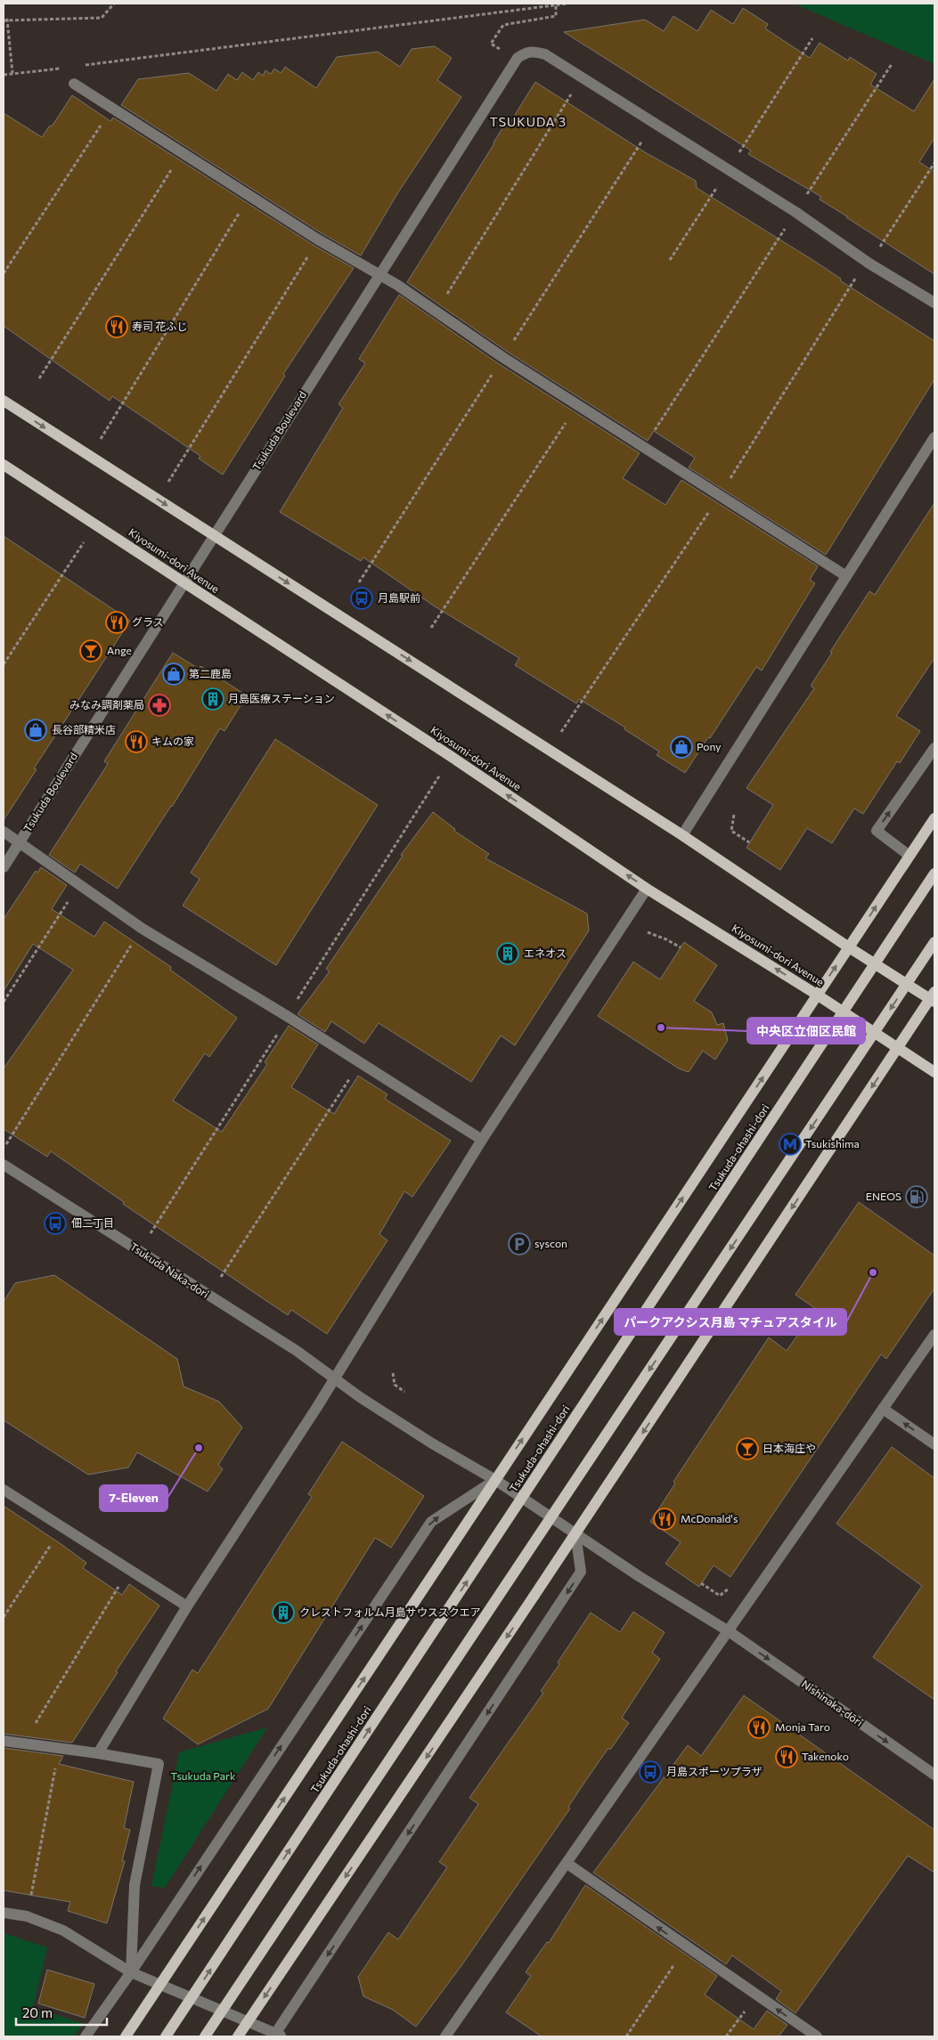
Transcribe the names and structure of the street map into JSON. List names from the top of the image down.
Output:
{
  "streets": {
    "main road": ["Kiyosumi-dori Avenue", "Tsukuda-ohashi-dori"],
    "street": ["Tsukuda Boulevard", "Tsukuda Naka-dori", "Nishinaka-dōri"]
  },
  "crossings": [
    ["Tsukuda Boulevard", "Kiyosumi-dori Avenue"],
    ["Tsukuda Naka-dori", "Nishinaka-dōri"]
  ],
  "one_way": ["Nishinaka-dōri"],
  "districts": ["TSUKUDA 3"],
  "parks": ["Tsukuda Park"],
  "places": {
    "restaurant": [
      "寿司 花ふじ",
      "グラス",
      "キムの家",
      "McDonald's",
      "Monja Taro",
      "Takenoko"
    ],
    "bus stop": ["月島駅前", "佃二丁目", "月島スポーツプラザ"],
    "bar": ["Ange", "日本海庄や"],
    "shop": ["第二鹿島", "長谷部精米店", "Pony"],
    "building": ["月島医療ステーション", "エネオス", "クレストフォルム月島サウススクエア"],
    "pharmacy": ["みなみ調剤薬局"],
    "other": ["中央区立佃区民館", "パークアクシス月島 マチュアスタイル", "7-Eleven"],
    "metro station": ["Tsukishima"],
    "fuel station": ["ENEOS"],
    "parking": ["syscon"]
  },
  "scale_bar": "20 m"
}
